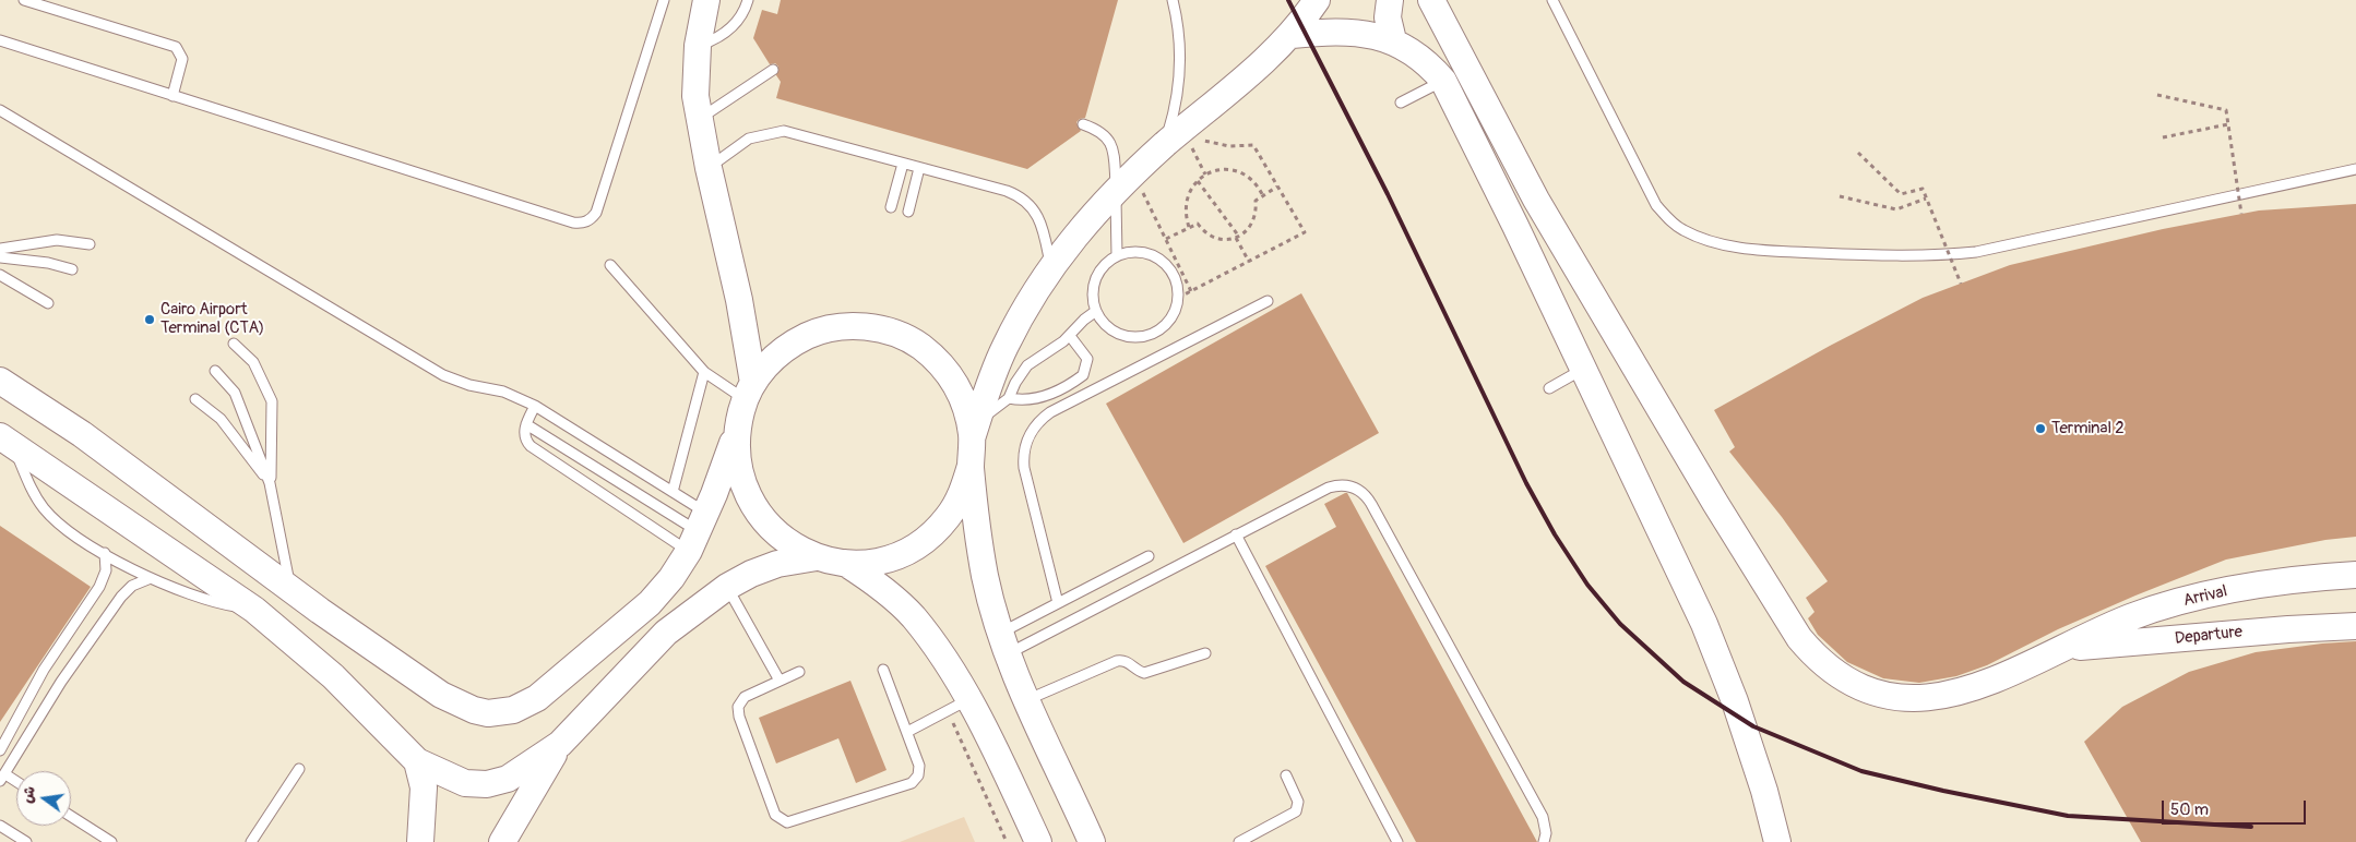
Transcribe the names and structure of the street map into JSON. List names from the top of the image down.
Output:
{
  "streets": {
    "main road": ["Arrival", "Departure"]
  },
  "crossings": [
    ["Arrival", "Departure"]
  ],
  "places": ["Cairo Airport Terminal (CTA)", "Terminal 2"],
  "scale_bar": "50 m",
  "north": "left"
}
